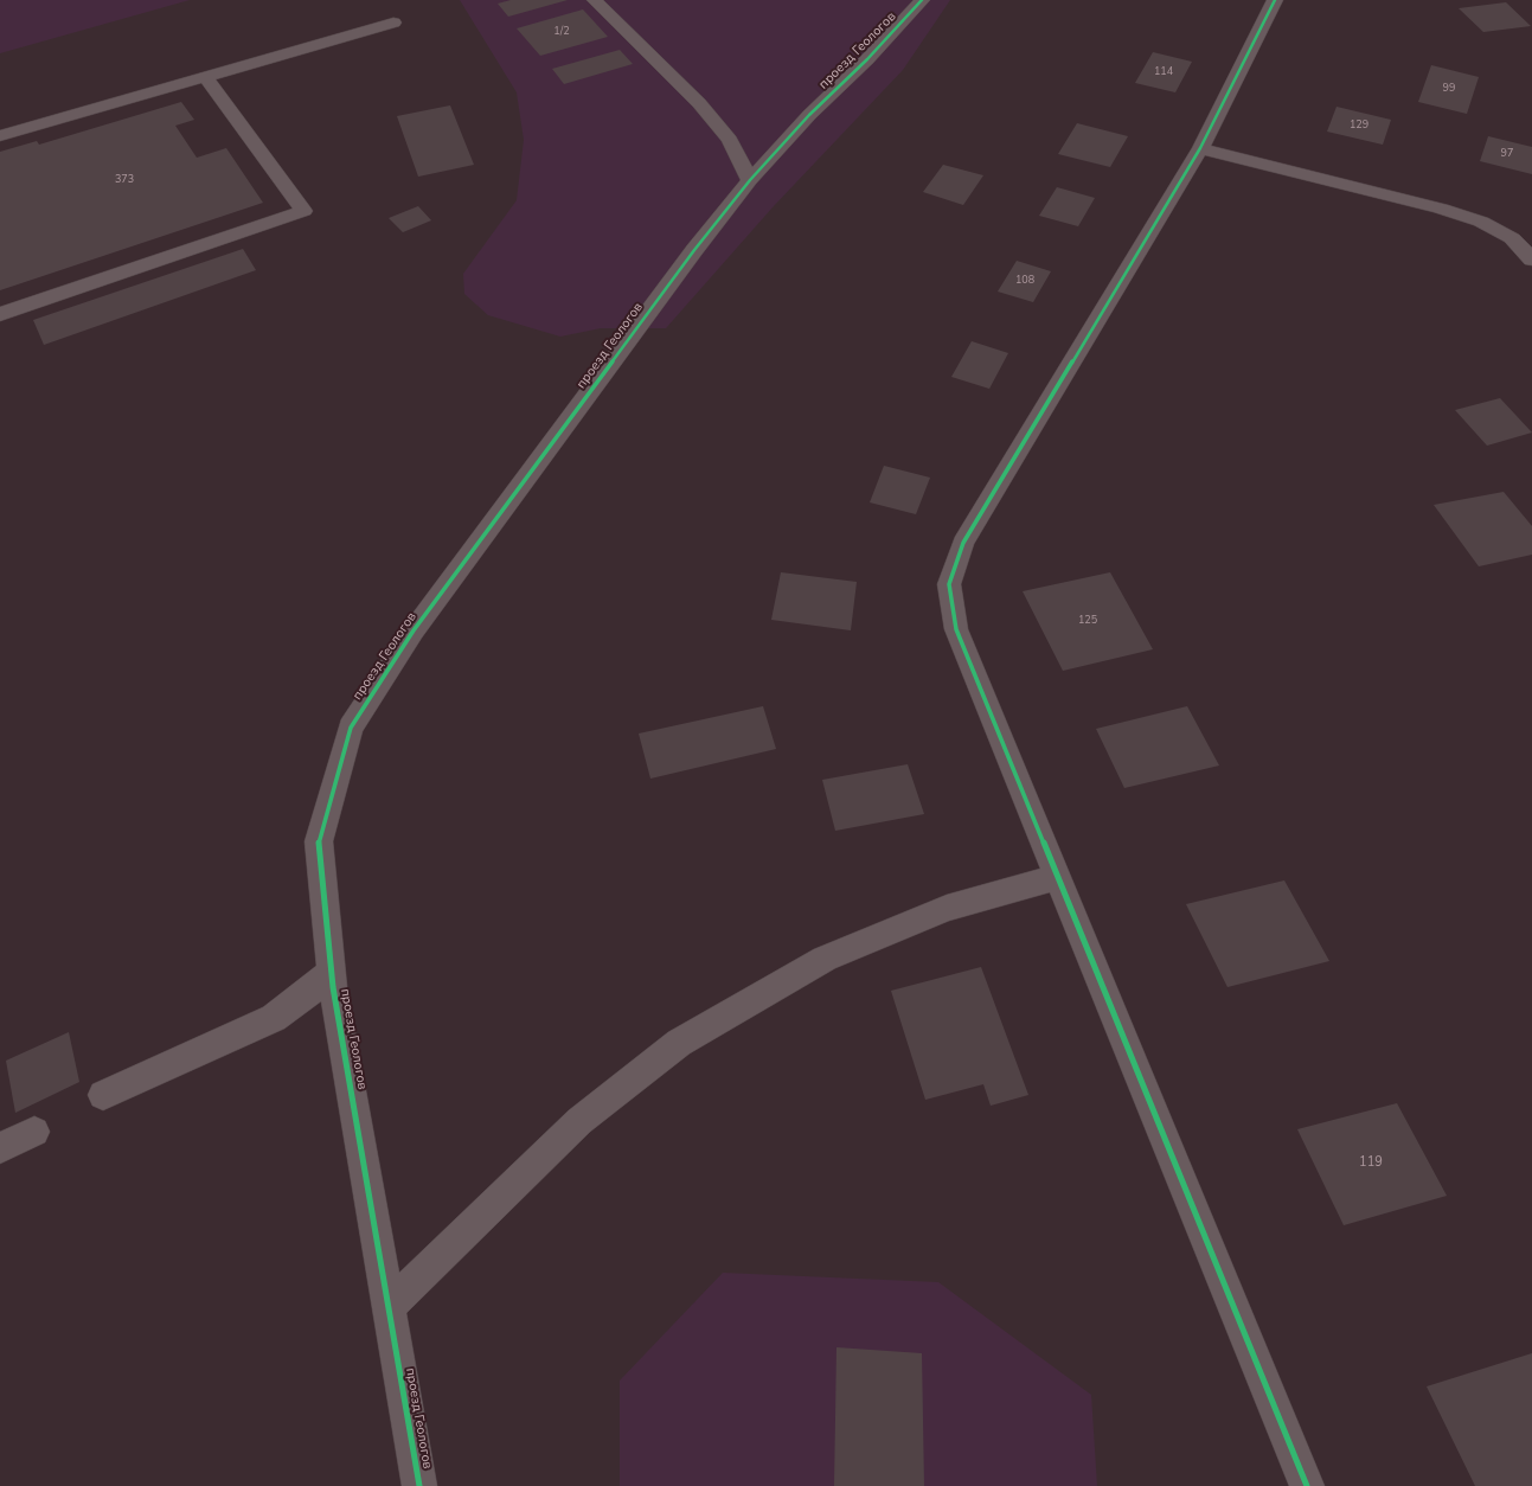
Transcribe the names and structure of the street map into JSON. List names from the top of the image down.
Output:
{
  "streets": {
    "street": ["проезд Геологов"]
  },
  "house_numbers": [
    "1/2",
    "114",
    "99",
    "129",
    "97",
    "373",
    "108",
    "125",
    "119"
  ]
}
